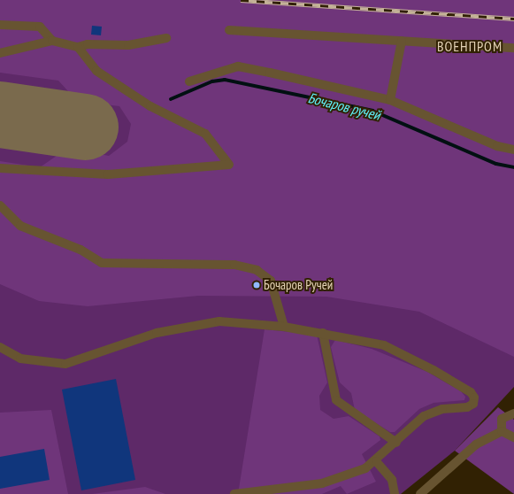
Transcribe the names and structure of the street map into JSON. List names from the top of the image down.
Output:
{
  "districts": ["ВОЕНПРОМ"],
  "water": ["Бочаров ручей"],
  "places": ["Бочаров Ручей"]
}
